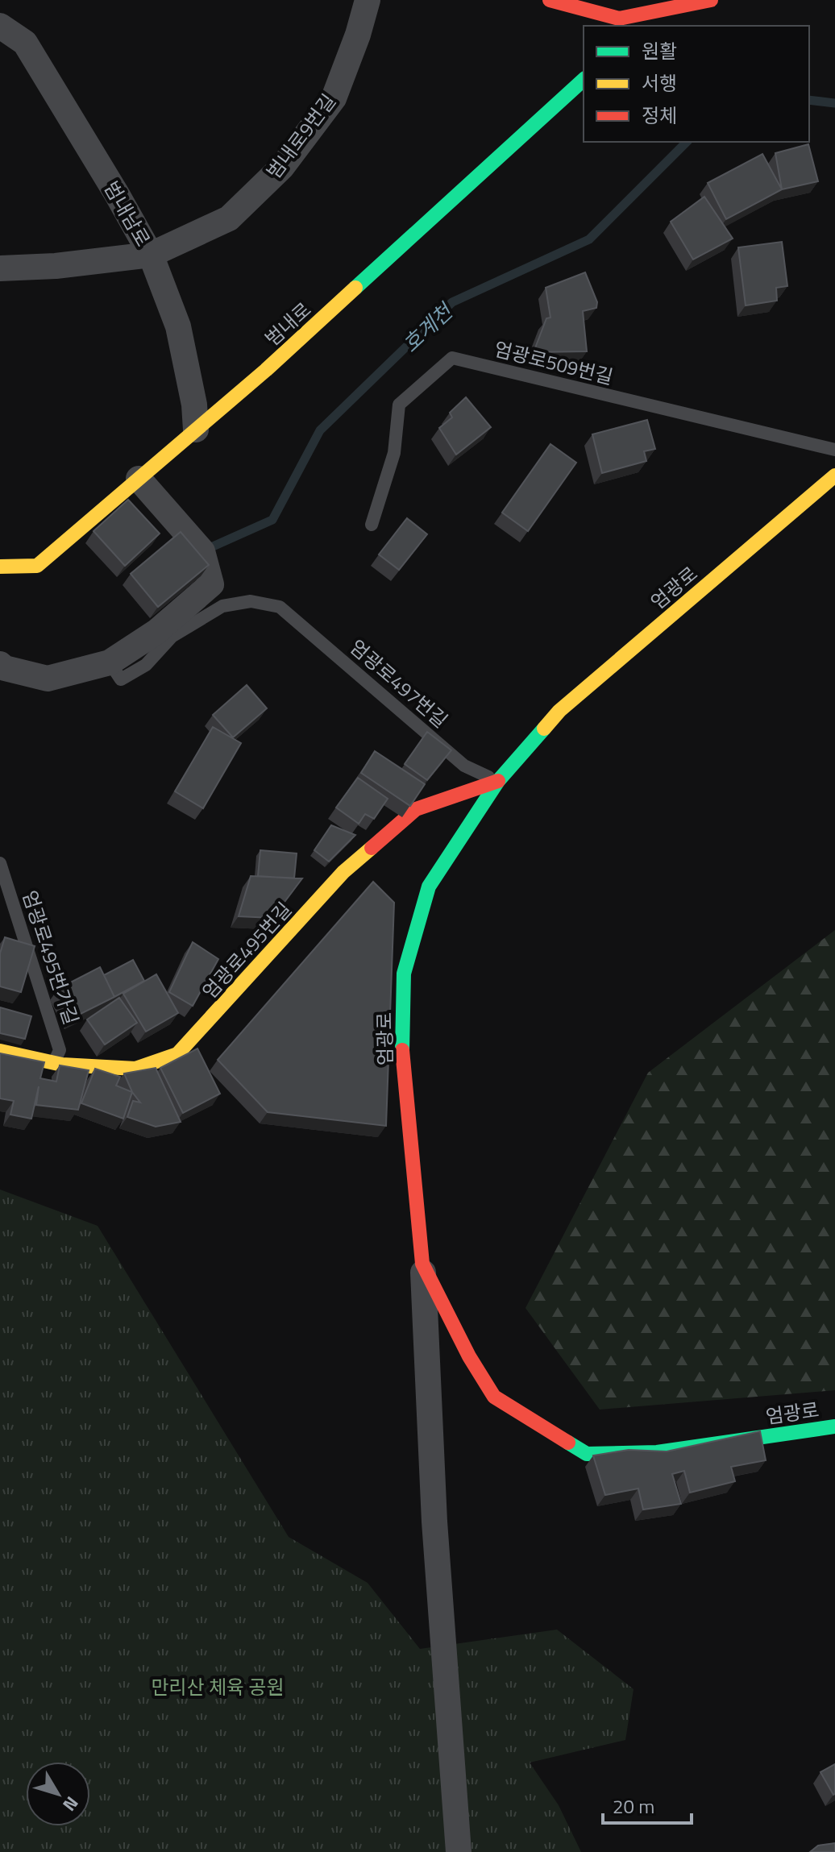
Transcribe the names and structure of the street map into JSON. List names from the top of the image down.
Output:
{
  "streets": {
    "main road": ["범내로", "엄광로", "엄광로495번길"],
    "street": ["범내로9번길", "범내남로"],
    "lane": ["엄광로509번길", "엄광로497번길", "엄광로495번가길"]
  },
  "crossings": [
    ["범내로9번길", "범내남로"],
    ["범내남로", "범내로"],
    ["엄광로", "엄광로497번길"],
    ["엄광로", "엄광로495번길"],
    ["엄광로497번길", "엄광로495번길"],
    ["엄광로495번길", "엄광로495번가길"]
  ],
  "water": ["호계천"],
  "parks": ["만리산 체육 공원"],
  "legend": ["원활", "서행", "정체"],
  "scale_bar": "20 m",
  "north": "bottom right"
}
